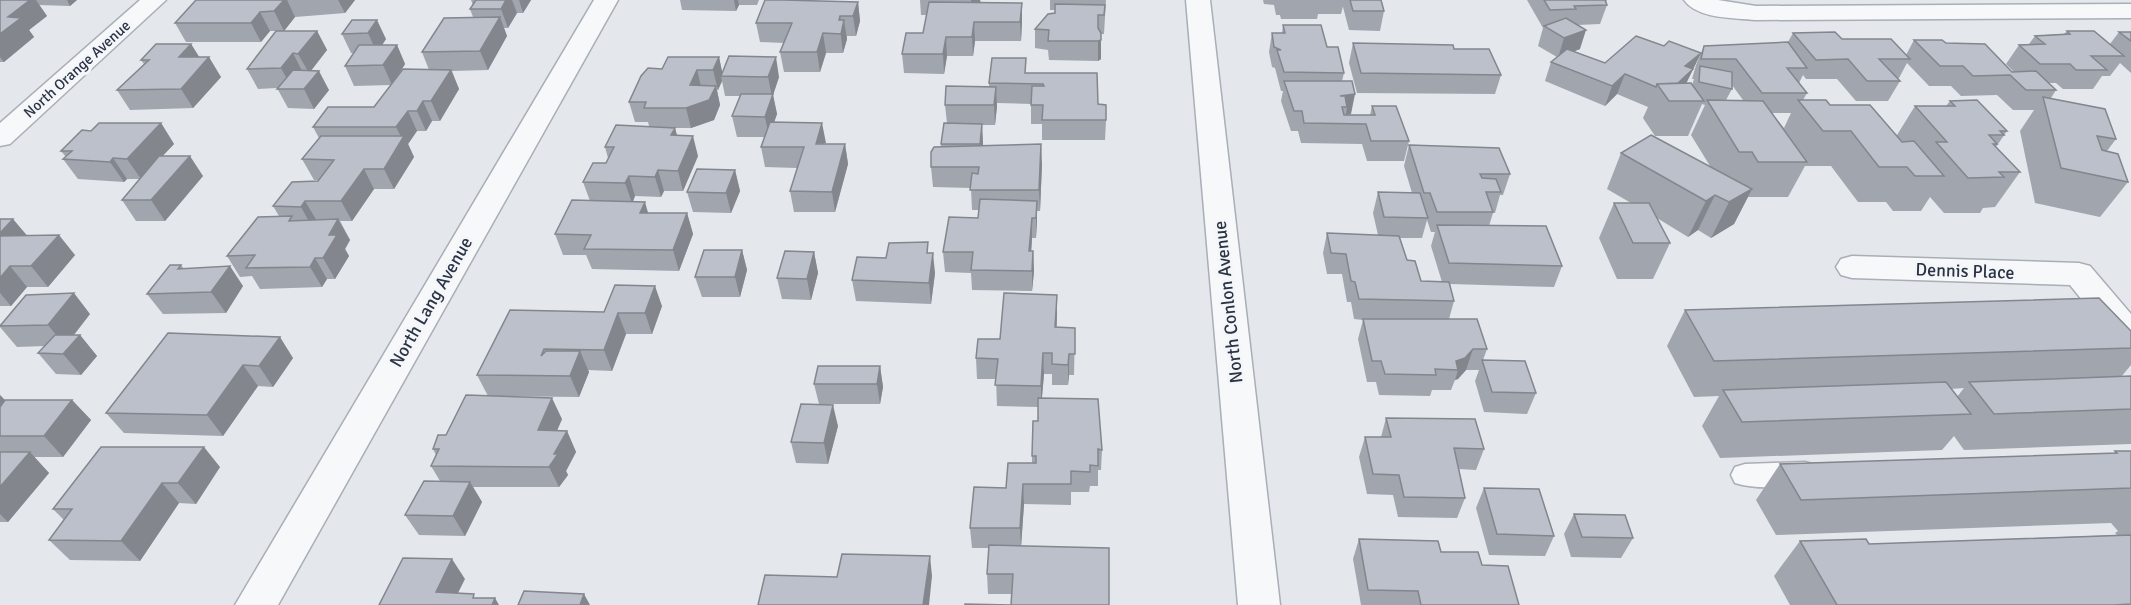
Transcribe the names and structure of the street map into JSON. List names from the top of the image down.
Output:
{
  "streets": {
    "street": [
      "North Orange Avenue",
      "Dennis Place",
      "North Lang Avenue",
      "North Conlon Avenue"
    ]
  }
}
